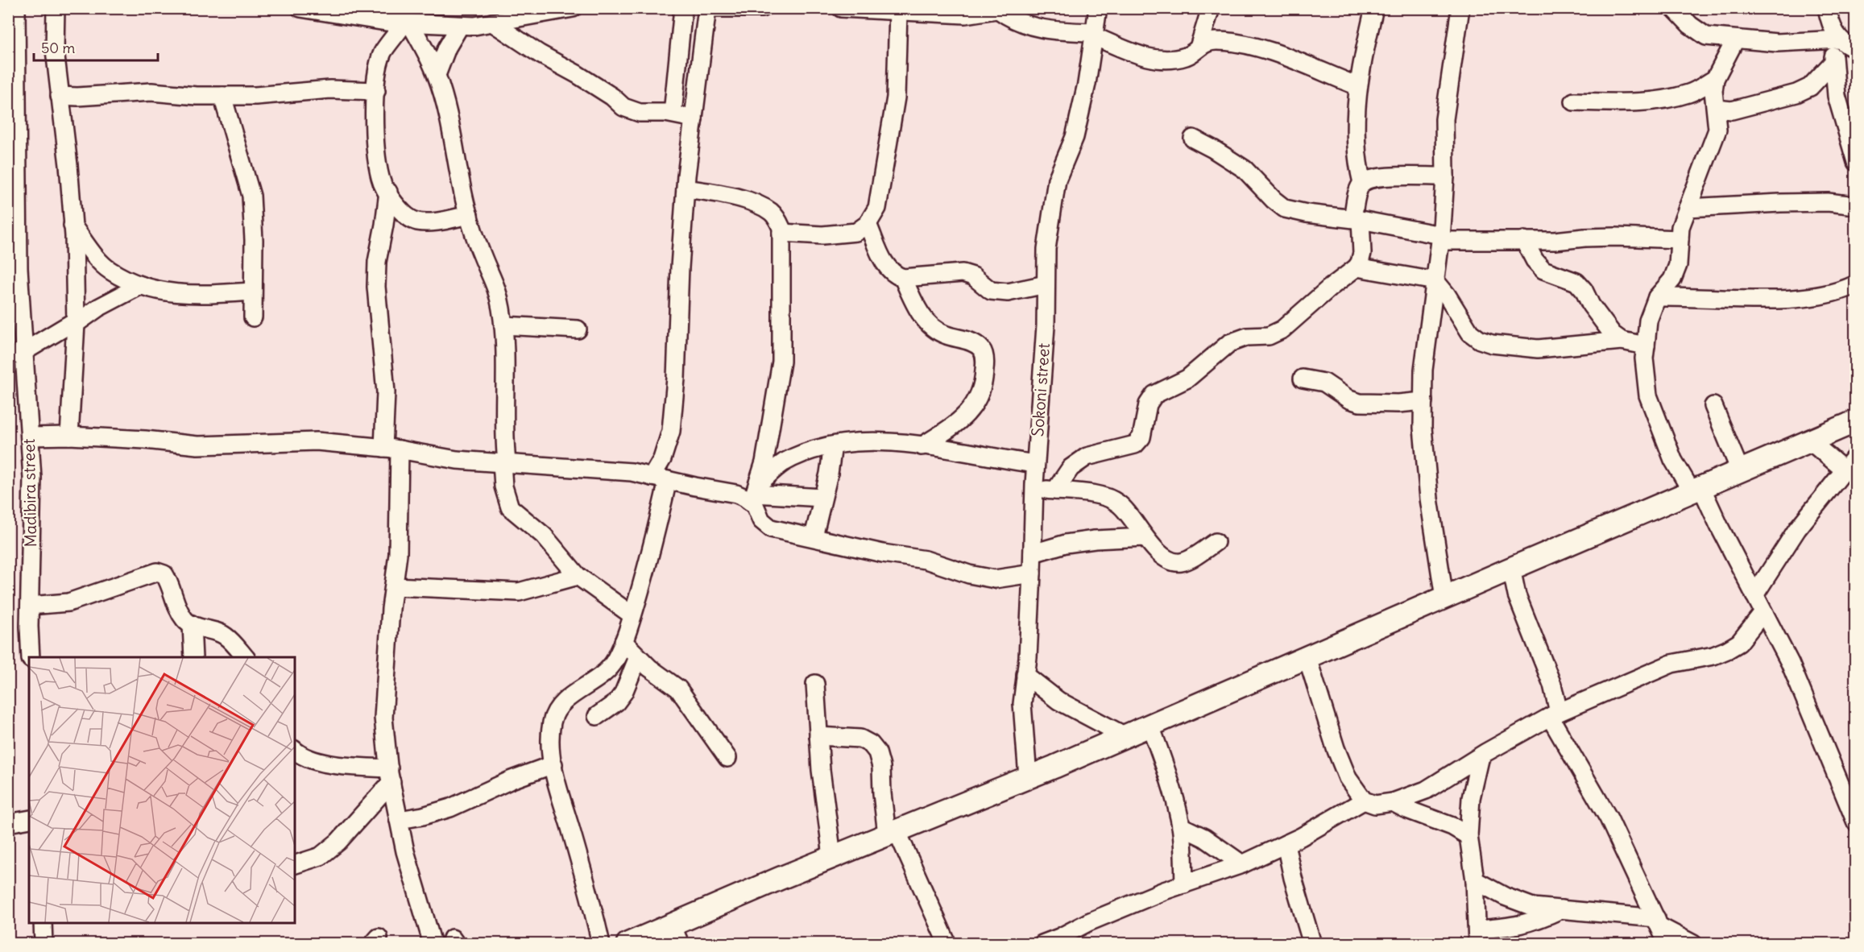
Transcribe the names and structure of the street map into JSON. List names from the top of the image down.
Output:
{
  "streets": {
    "street": ["Sokoni street", "Madibira street"]
  },
  "scale_bar": "50 m"
}
